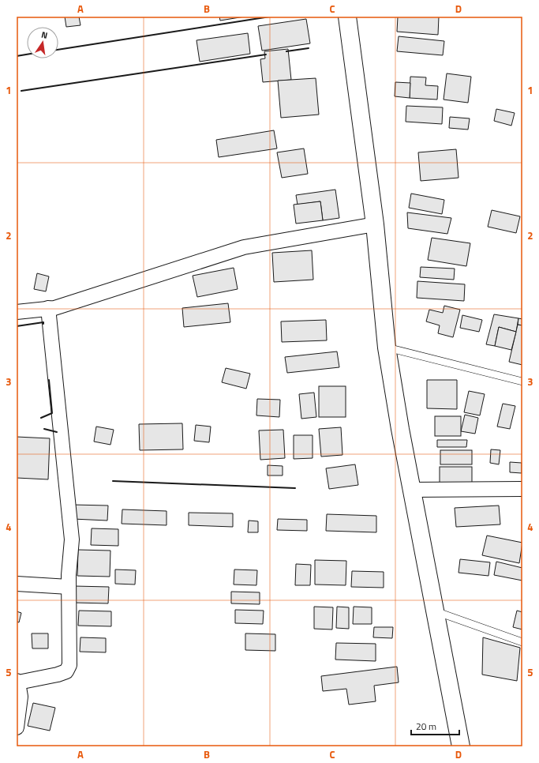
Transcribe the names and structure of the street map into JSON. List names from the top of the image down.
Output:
{
  "scale_bar": "20 m",
  "north": "top",
  "grid": {
    "columns": [
      "A",
      "B",
      "C",
      "D"
    ],
    "rows": [
      "1",
      "2",
      "3",
      "4",
      "5"
    ]
  }
}
